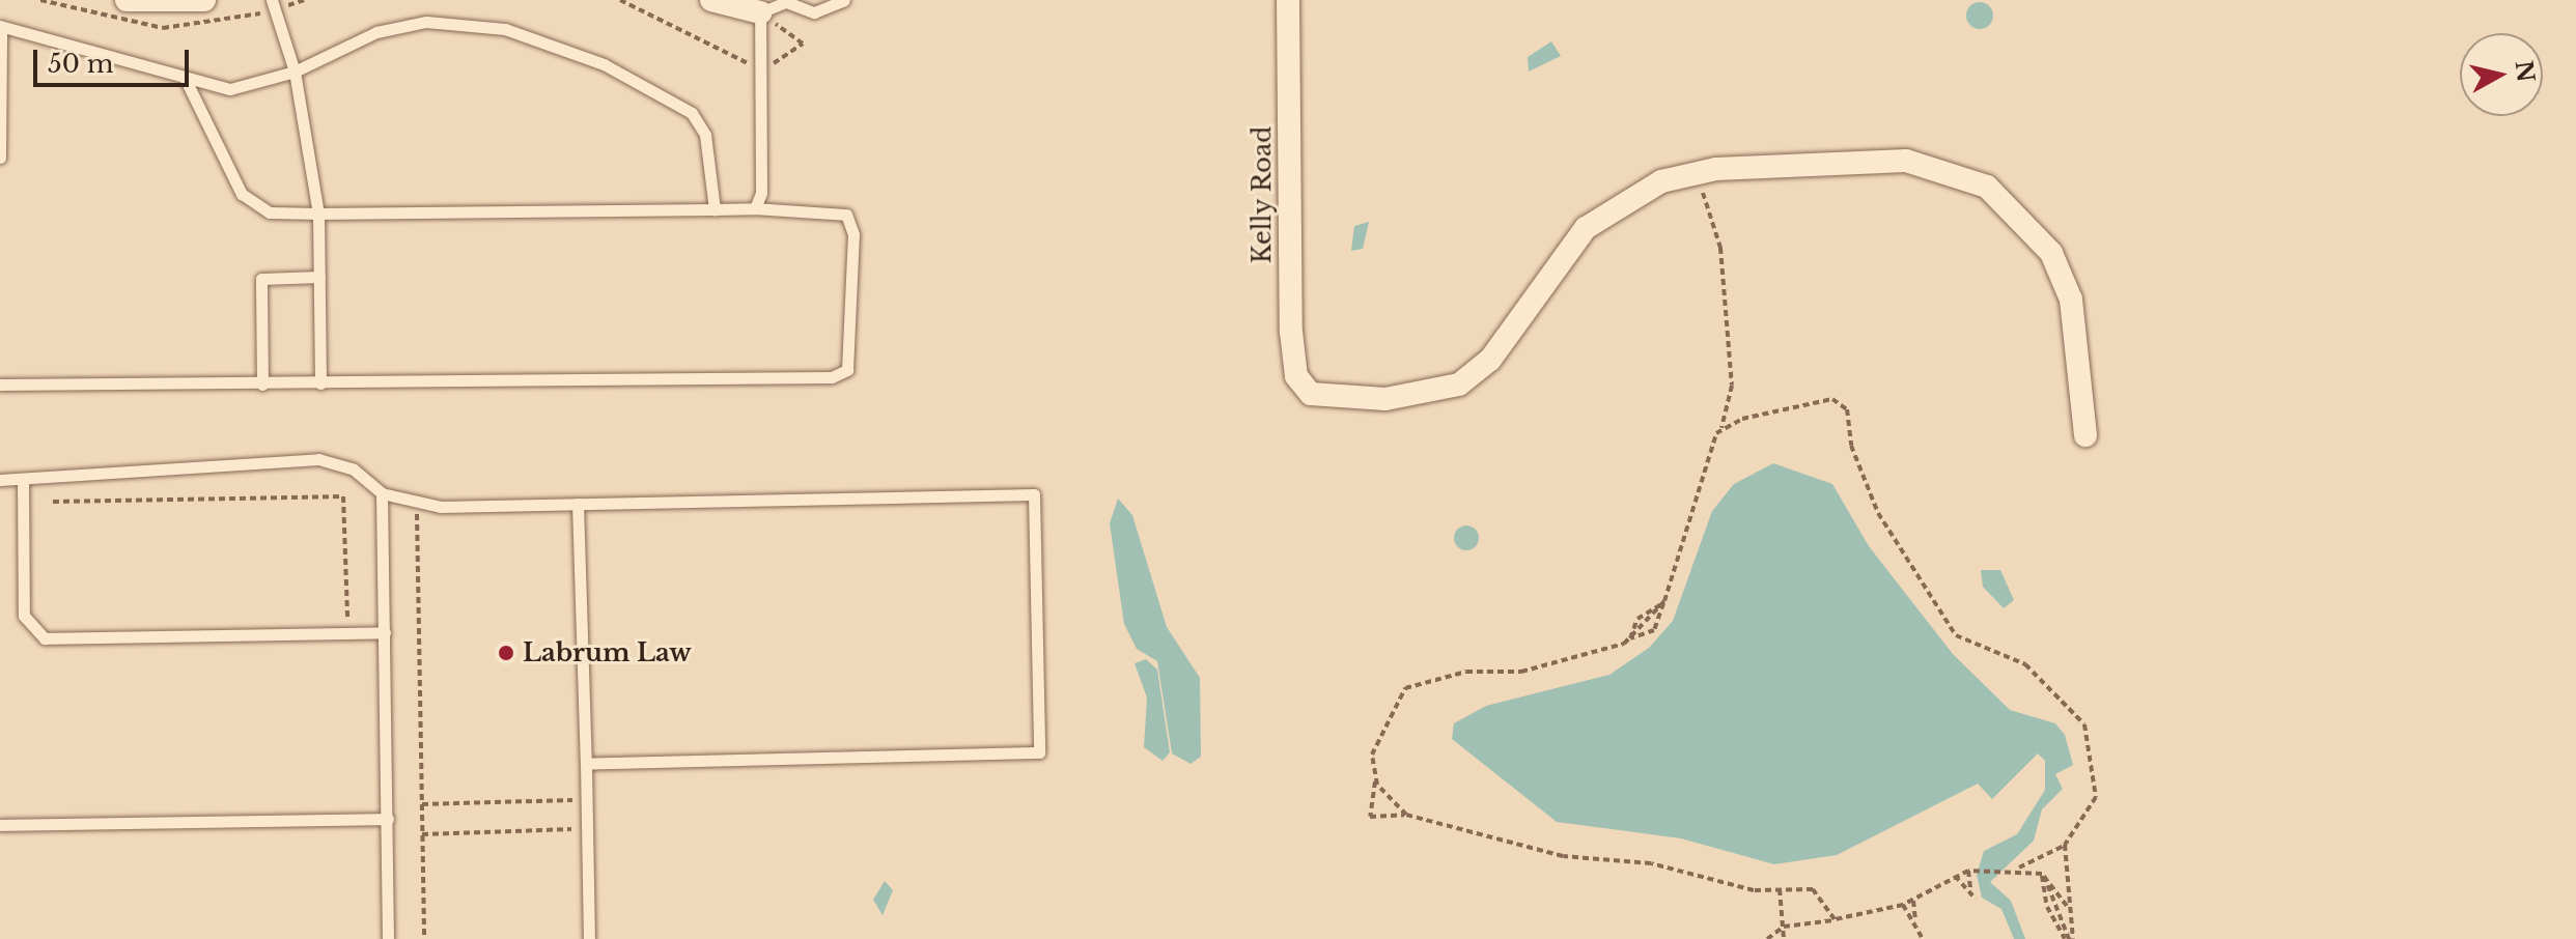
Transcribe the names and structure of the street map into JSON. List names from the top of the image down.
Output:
{
  "streets": {
    "street": ["Kelly Road"]
  },
  "places": ["Labrum Law"],
  "scale_bar": "50 m",
  "north": "right"
}
